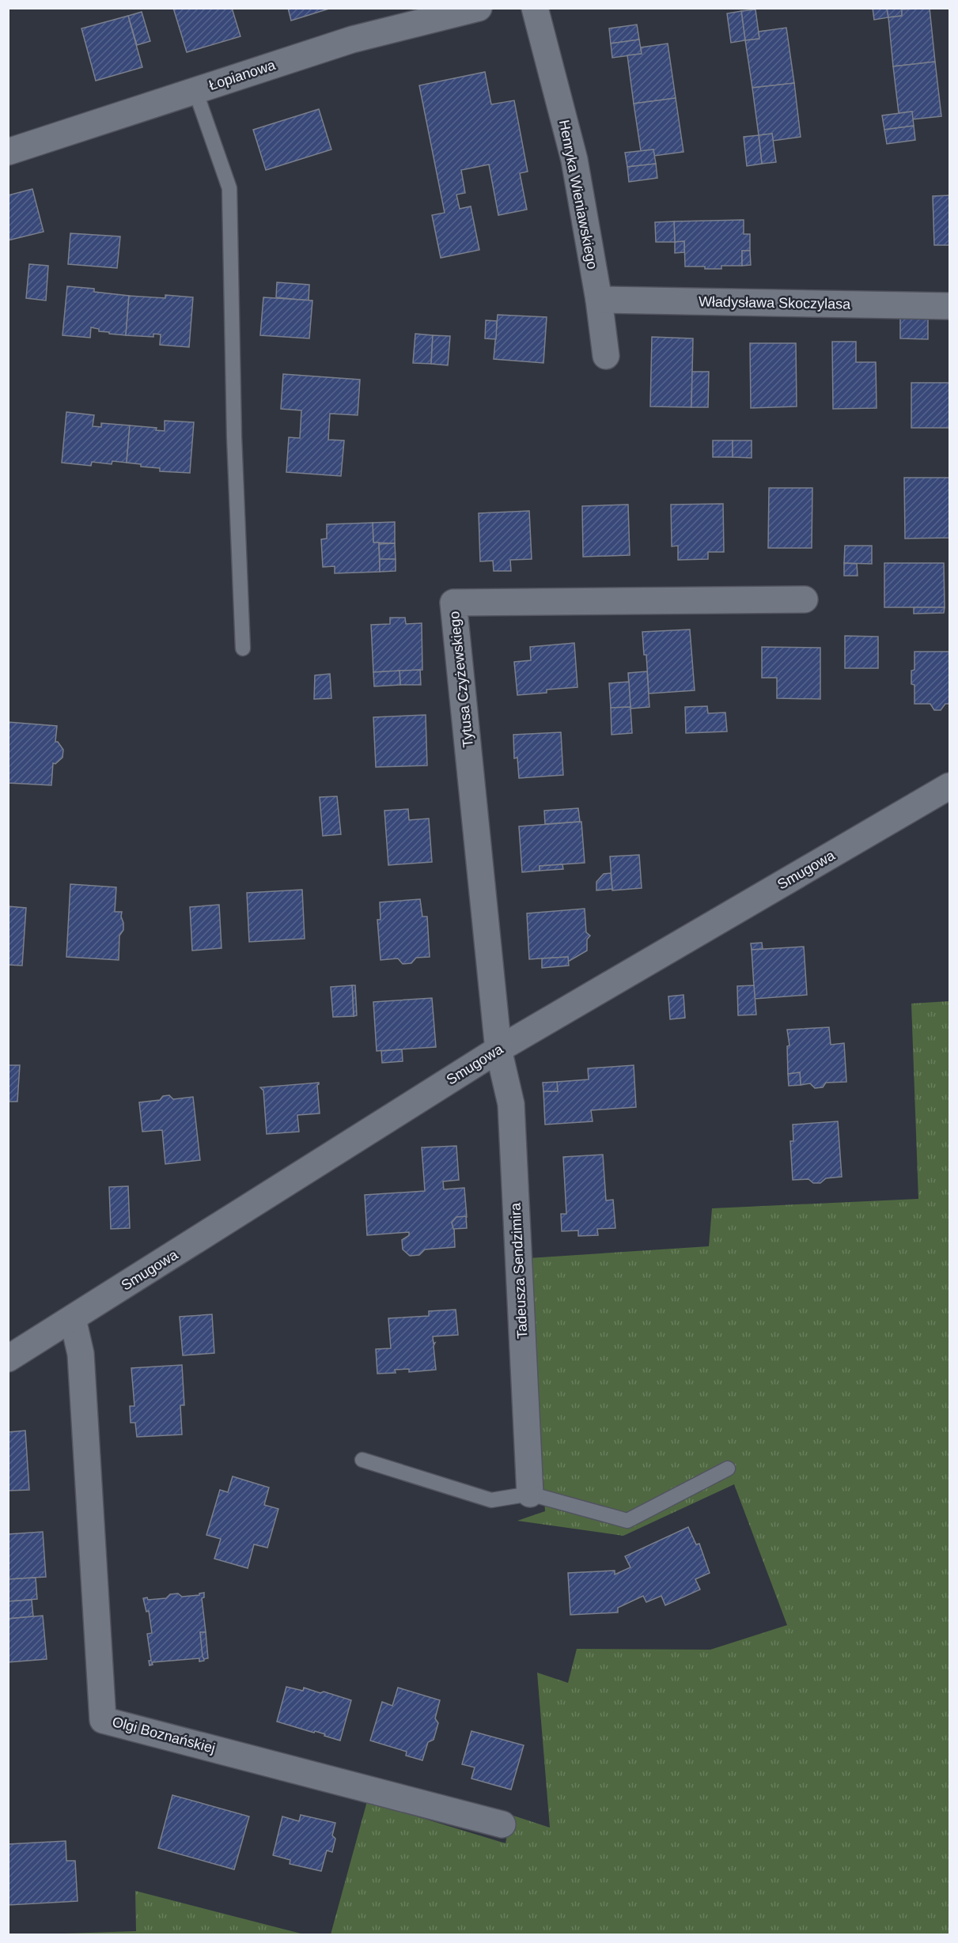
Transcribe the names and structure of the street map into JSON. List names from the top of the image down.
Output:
{
  "streets": {
    "street": [
      "Łopianowa",
      "Henryka Wieniawskiego",
      "Władysława Skoczylasa",
      "Tytusa Czyżewskiego",
      "Smugowa",
      "Tadeusza Sendzimira",
      "Olgi Boznańskiej"
    ]
  },
  "crossings": [
    ["Henryka Wieniawskiego", "Władysława Skoczylasa"],
    ["Tytusa Czyżewskiego", "Smugowa"],
    ["Tytusa Czyżewskiego", "Tadeusza Sendzimira"],
    ["Smugowa", "Tadeusza Sendzimira"],
    ["Smugowa", "Olgi Boznańskiej"]
  ]
}
